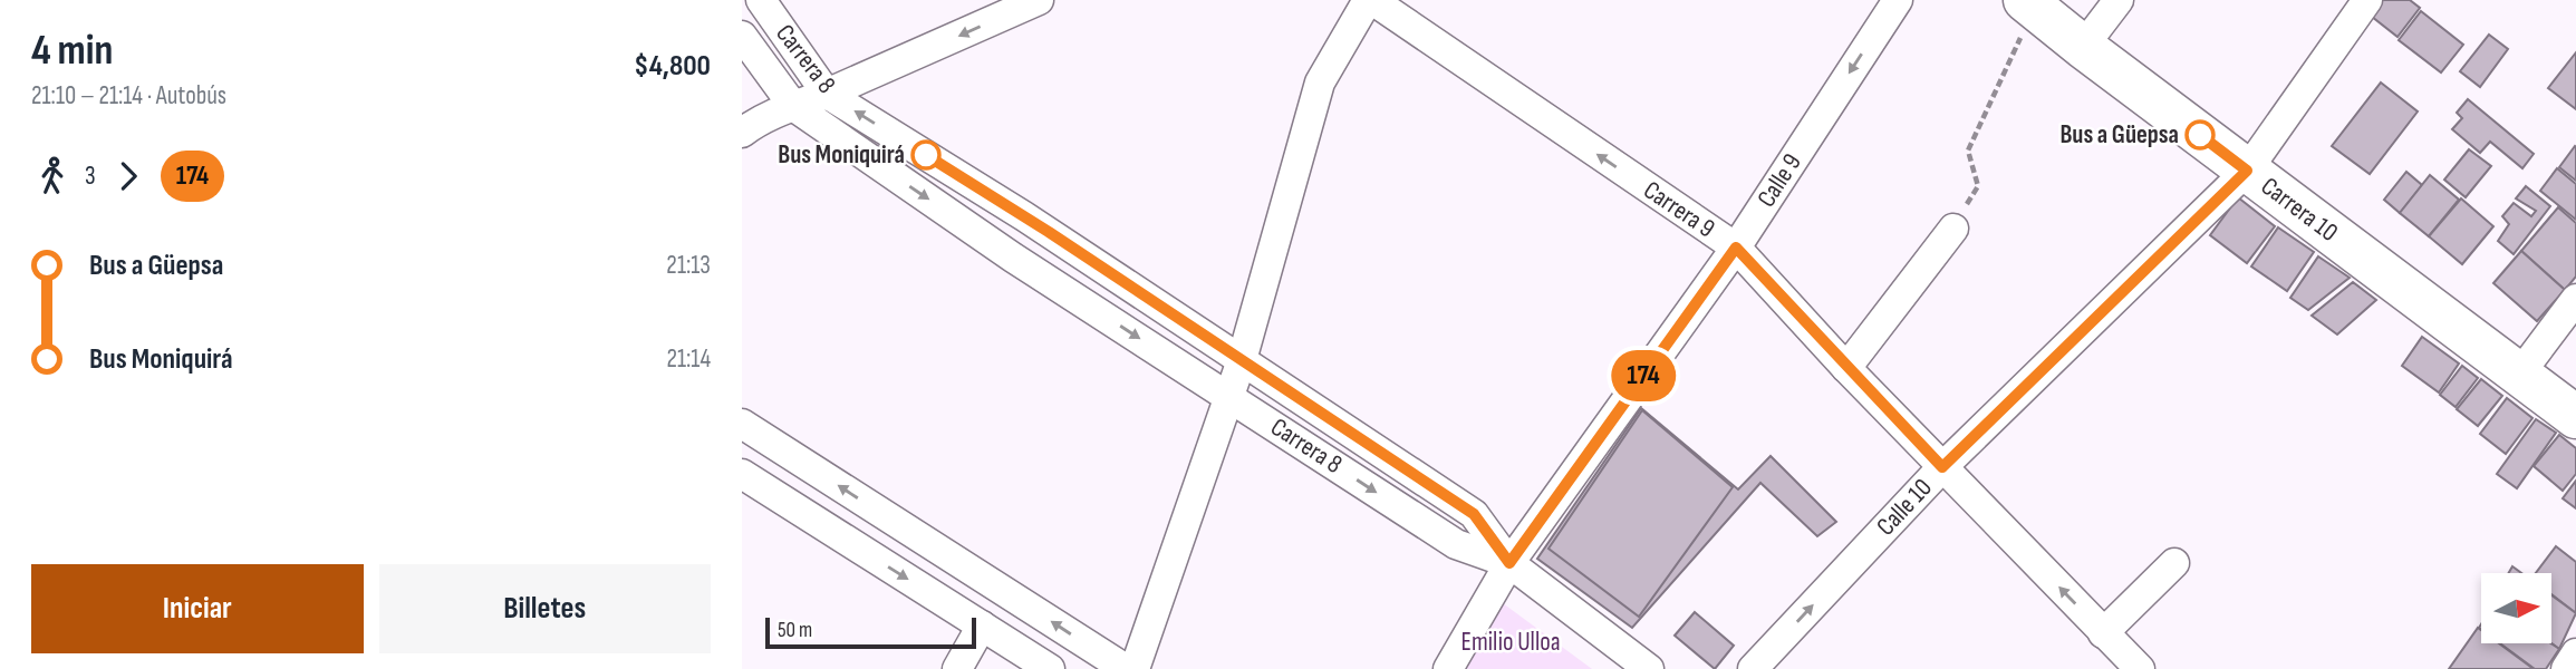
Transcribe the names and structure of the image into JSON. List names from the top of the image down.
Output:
{
  "streets": {
    "highway": ["Carrera 10"],
    "street": [
      "Carrera 8",
      "Calle 9",
      "Carrera 9",
      "Calle 10"
    ]
  },
  "crossings": [
    ["Carrera 8", "Calle 9"],
    ["Calle 9", "Carrera 9"],
    ["Carrera 9", "Calle 10"],
    ["Carrera 10", "Calle 10"]
  ],
  "one_way": ["Carrera 9"],
  "parks": ["Emilio Ulloa"],
  "places": ["Bus a Güepsa", "Bus Moniquirá"],
  "lines": ["bus line 174"],
  "scale_bar": "50 m",
  "north": "right",
  "page": {
    "heading": ["4 min", "21:10 – 21:14 · Autobús", "$4,800"],
    "on_map": "174",
    "legs": ["3", "174"],
    "list": [
      {
        "name": "Bus a Güepsa",
        "value": "21:13"
      },
      {
        "name": "Bus Moniquirá",
        "value": "21:14"
      }
    ],
    "buttons": ["Iniciar", "Billetes"],
    "scale": "50 m"
  }
}
